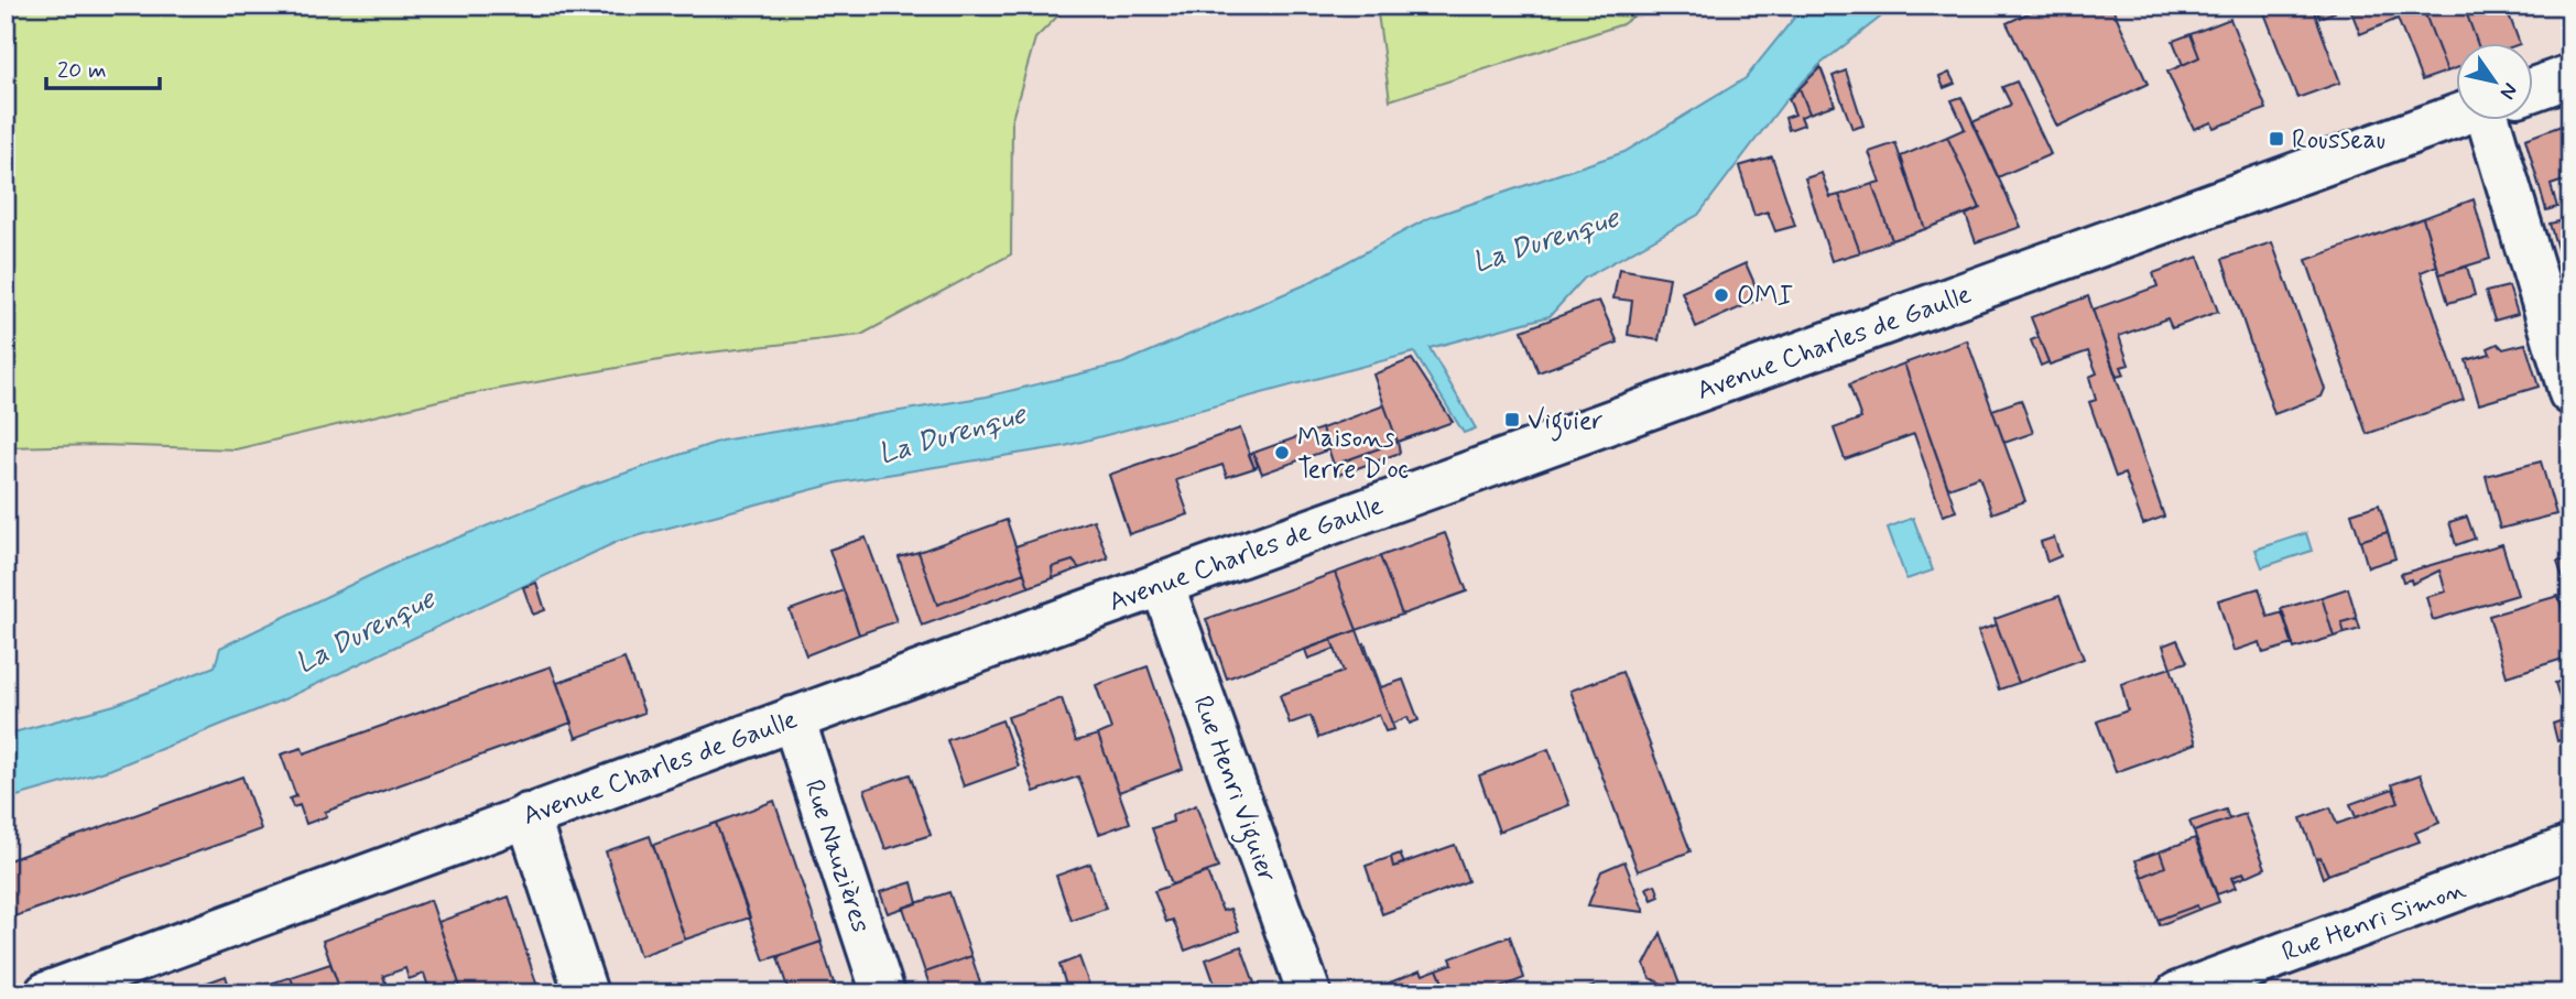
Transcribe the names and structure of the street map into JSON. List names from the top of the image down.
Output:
{
  "streets": {
    "main road": [
      "Avenue Charles de Gaulle",
      "Rue Henri Viguier",
      "Rue Nauzières",
      "Rue Henri Simon"
    ]
  },
  "crossings": [
    ["Avenue Charles de Gaulle", "Rue Henri Viguier"],
    ["Avenue Charles de Gaulle", "Rue Nauzières"]
  ],
  "water": ["La Durenque"],
  "places": {
    "transit": ["Rousseau", "Viguier"],
    "other": ["OMI", "Maisons Terre D'oc"]
  },
  "scale_bar": "20 m",
  "north": "bottom right"
}
